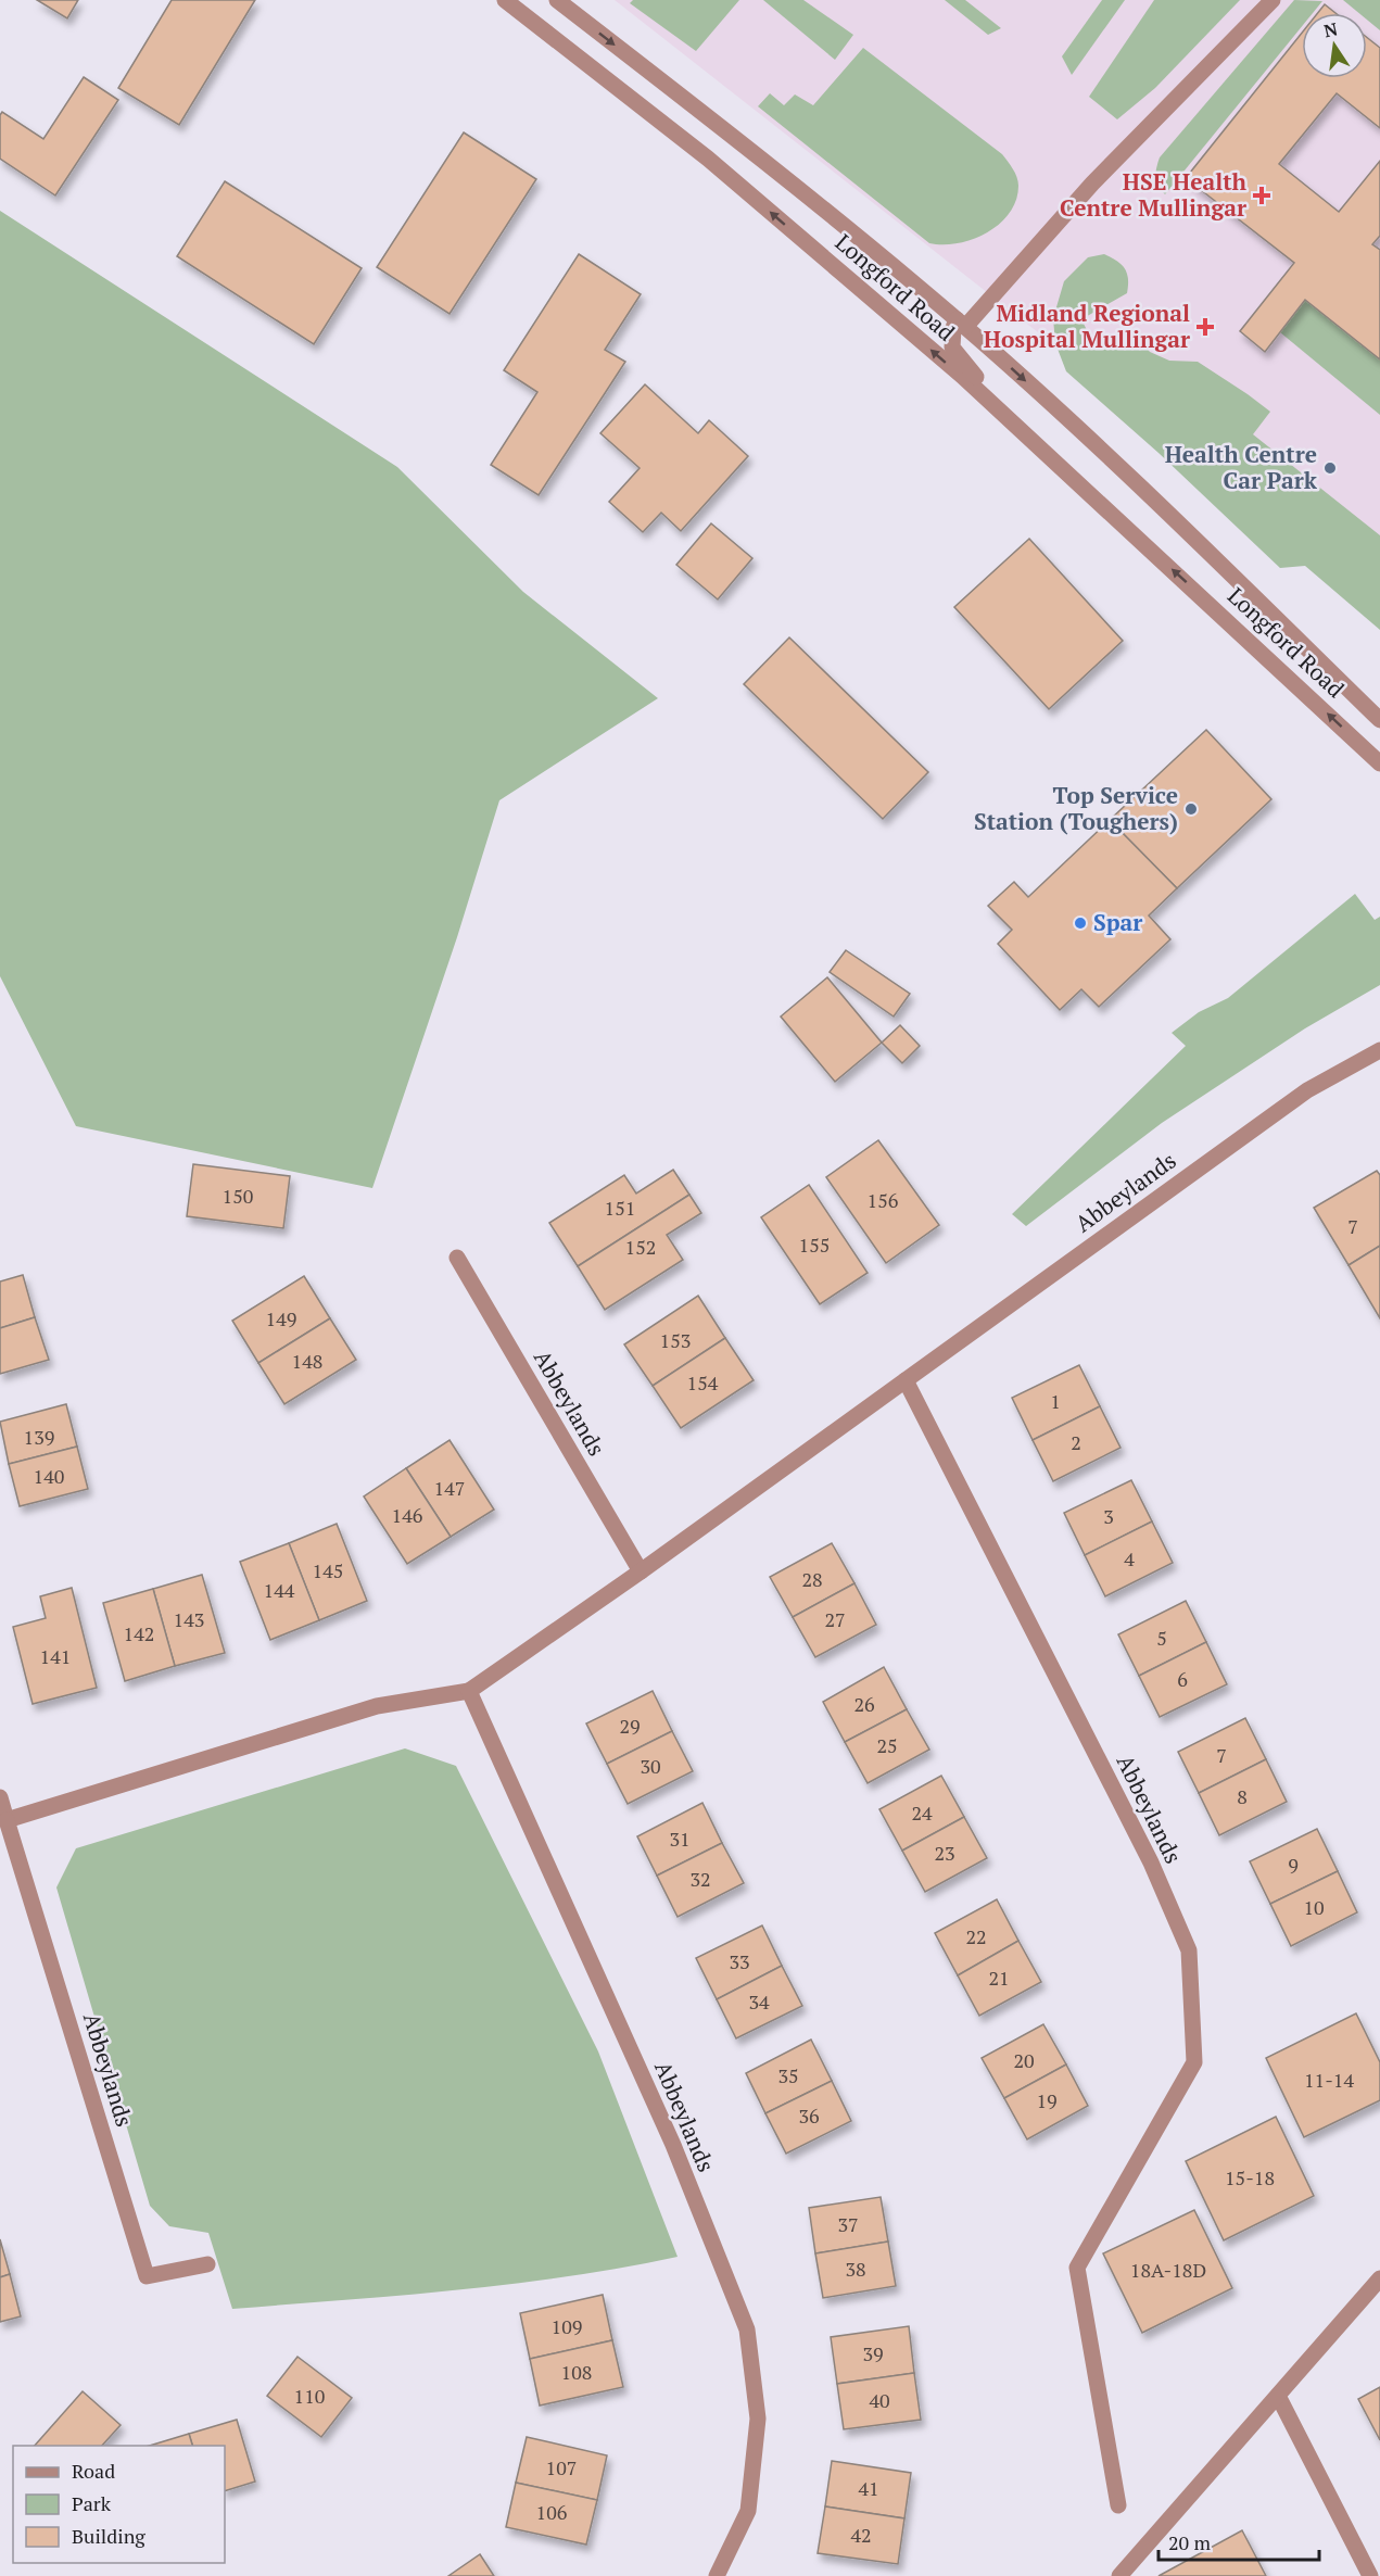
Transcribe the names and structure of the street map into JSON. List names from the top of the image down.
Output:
{
  "streets": {
    "street": ["Longford Road", "Abbeylands"]
  },
  "places": {
    "health": ["HSE Health Centre Mullingar", "Midland Regional Hospital Mullingar"],
    "other": ["Health Centre Car Park", "Top Service Station (Toughers)", "Spar"]
  },
  "house_numbers": [
    "150",
    "156",
    "151",
    "7",
    "155",
    "152",
    "149",
    "153",
    "148",
    "154",
    "1",
    "139",
    "2",
    "140",
    "147",
    "146",
    "3",
    "4",
    "145",
    "28",
    "144",
    "143",
    "27",
    "142",
    "5",
    "141",
    "6",
    "26",
    "29",
    "25",
    "7",
    "30",
    "8",
    "24",
    "31",
    "23",
    "9",
    "32",
    "10",
    "22",
    "33",
    "21",
    "34",
    "20",
    "35",
    "11-14",
    "19",
    "36",
    "15-18",
    "37",
    "38",
    "18A-18D",
    "109",
    "39",
    "108",
    "110",
    "40",
    "107",
    "41",
    "106",
    "42"
  ],
  "legend": ["Road", "Park", "Building"],
  "scale_bar": "20 m",
  "north": "top"
}
